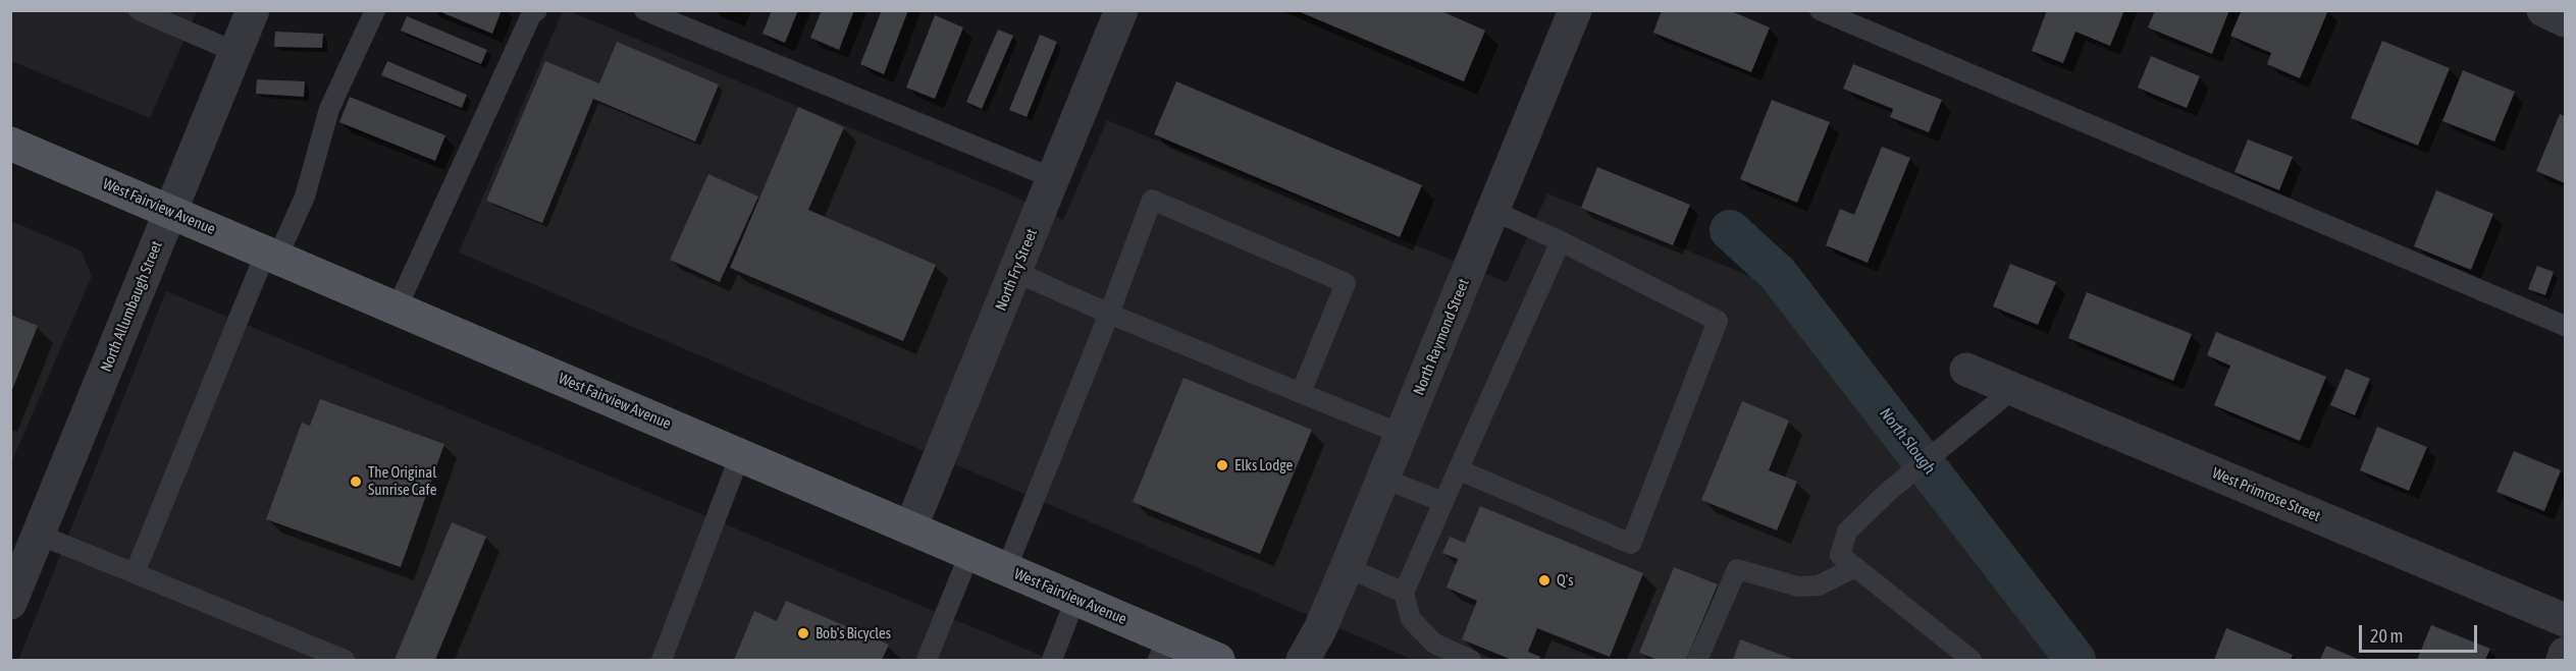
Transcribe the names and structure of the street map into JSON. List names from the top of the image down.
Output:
{
  "streets": {
    "main road": ["West Fairview Avenue"],
    "street": [
      "North Fry Street",
      "North Allumbaugh Street",
      "North Raymond Street",
      "West Primrose Street"
    ]
  },
  "crossings": [
    ["West Fairview Avenue", "North Fry Street"],
    ["West Fairview Avenue", "North Allumbaugh Street"]
  ],
  "water": ["North Slough"],
  "places": [
    "Elks Lodge",
    "The Original Sunrise Cafe",
    "Q's",
    "Bob's Bicycles"
  ],
  "scale_bar": "20 m"
}
